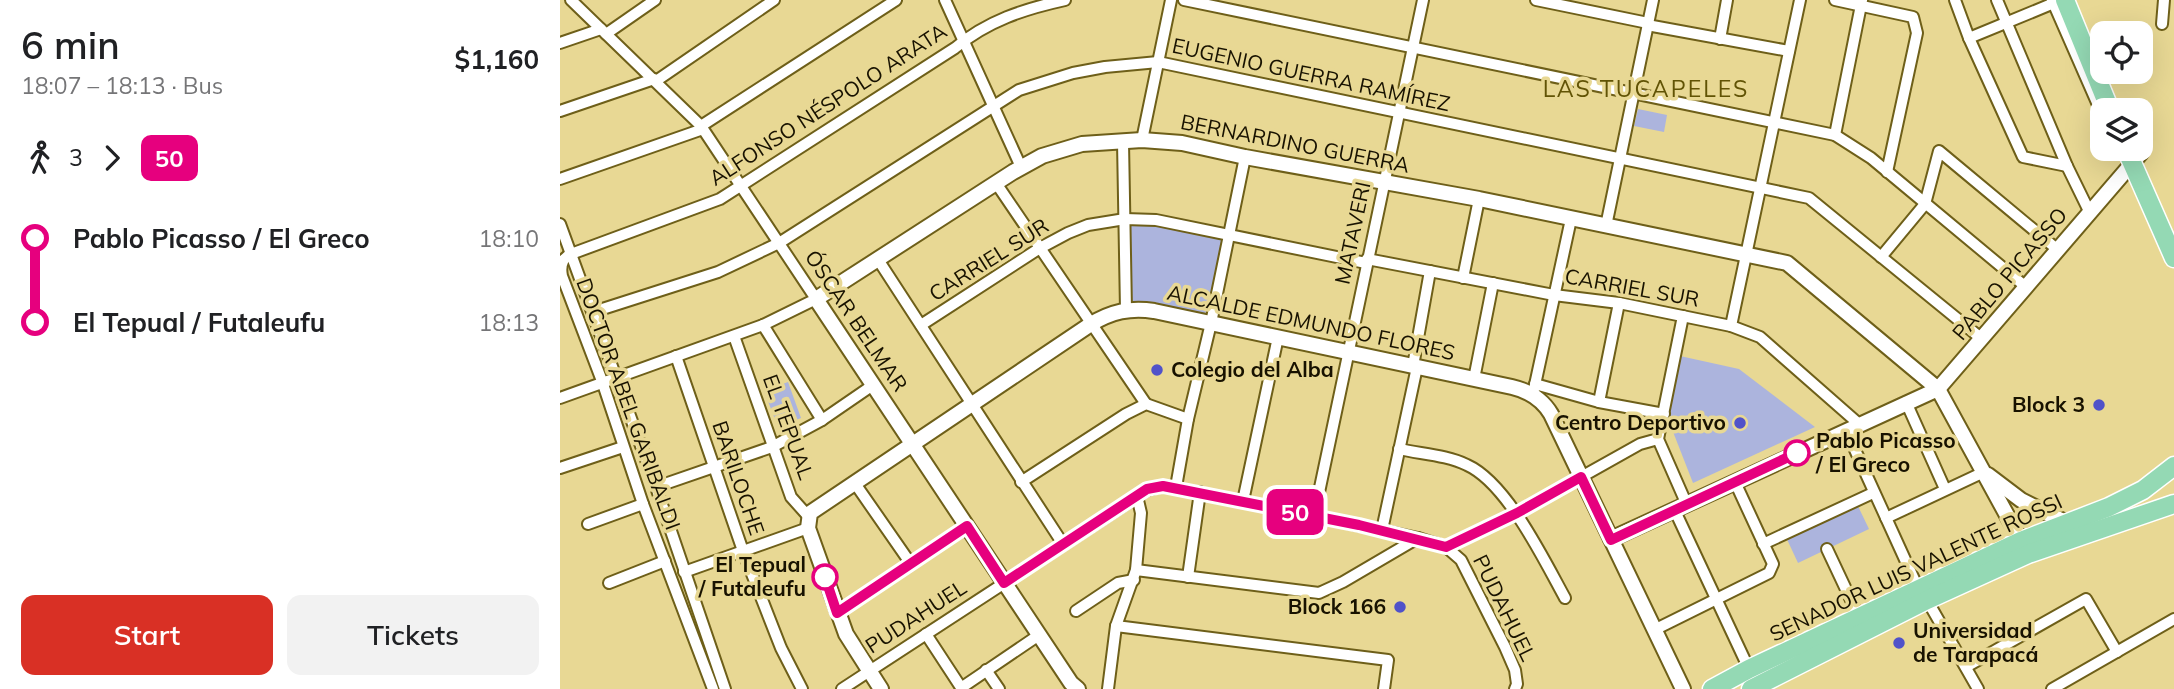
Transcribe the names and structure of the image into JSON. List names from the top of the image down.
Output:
{
  "streets": {
    "main road": ["SENADOR LUIS VALENTE ROSSI"],
    "street": [
      "EUGENIO GUERRA RAMÍREZ",
      "ALFONSO NÉSPOLO ARATA",
      "BERNARDINO GUERRA",
      "MATAVERI",
      "CARRIEL SUR",
      "PABLO PICASSO",
      "ÓSCAR BELMAR",
      "ALCALDE EDMUNDO FLORES",
      "DOCTOR ABEL GARIBALDI",
      "EL TEPUAL",
      "BARILOCHE",
      "PUDAHUEL"
    ]
  },
  "crossings": [
    ["EUGENIO GUERRA RAMÍREZ", "MATAVERI"],
    ["EUGENIO GUERRA RAMÍREZ", "PABLO PICASSO"],
    ["EUGENIO GUERRA RAMÍREZ", "ÓSCAR BELMAR"],
    ["EUGENIO GUERRA RAMÍREZ", "DOCTOR ABEL GARIBALDI"],
    ["ALFONSO NÉSPOLO ARATA", "ÓSCAR BELMAR"],
    ["ALFONSO NÉSPOLO ARATA", "DOCTOR ABEL GARIBALDI"],
    ["BERNARDINO GUERRA", "MATAVERI"],
    ["BERNARDINO GUERRA", "PABLO PICASSO"],
    ["BERNARDINO GUERRA", "ÓSCAR BELMAR"],
    ["BERNARDINO GUERRA", "DOCTOR ABEL GARIBALDI"],
    ["BERNARDINO GUERRA", "EL TEPUAL"],
    ["BERNARDINO GUERRA", "BARILOCHE"],
    ["BERNARDINO GUERRA", "SENADOR LUIS VALENTE ROSSI"],
    ["MATAVERI", "CARRIEL SUR"],
    ["MATAVERI", "ALCALDE EDMUNDO FLORES"],
    ["MATAVERI", "PUDAHUEL"],
    ["CARRIEL SUR", "PABLO PICASSO"],
    ["ÓSCAR BELMAR", "ALCALDE EDMUNDO FLORES"],
    ["ÓSCAR BELMAR", "PUDAHUEL"],
    ["ALCALDE EDMUNDO FLORES", "EL TEPUAL"]
  ],
  "districts": ["LAS TUCAPELES"],
  "places": [
    "Colegio del Alba",
    "Block 3",
    "Centro Deportivo",
    "Pablo Picasso / El Greco",
    "El Tepual / Futaleufu",
    "Block 166",
    "Universidad de Tarapacá"
  ],
  "lines": ["bus line 50"],
  "page": {
    "heading": ["6 min", "18:07 – 18:13 · Bus", "$1,160"],
    "on_map": "50",
    "legs": ["3", "50"],
    "list": [
      {
        "name": "Pablo Picasso / El Greco",
        "value": "18:10"
      },
      {
        "name": "El Tepual / Futaleufu",
        "value": "18:13"
      }
    ],
    "buttons": ["Start", "Tickets"]
  }
}
